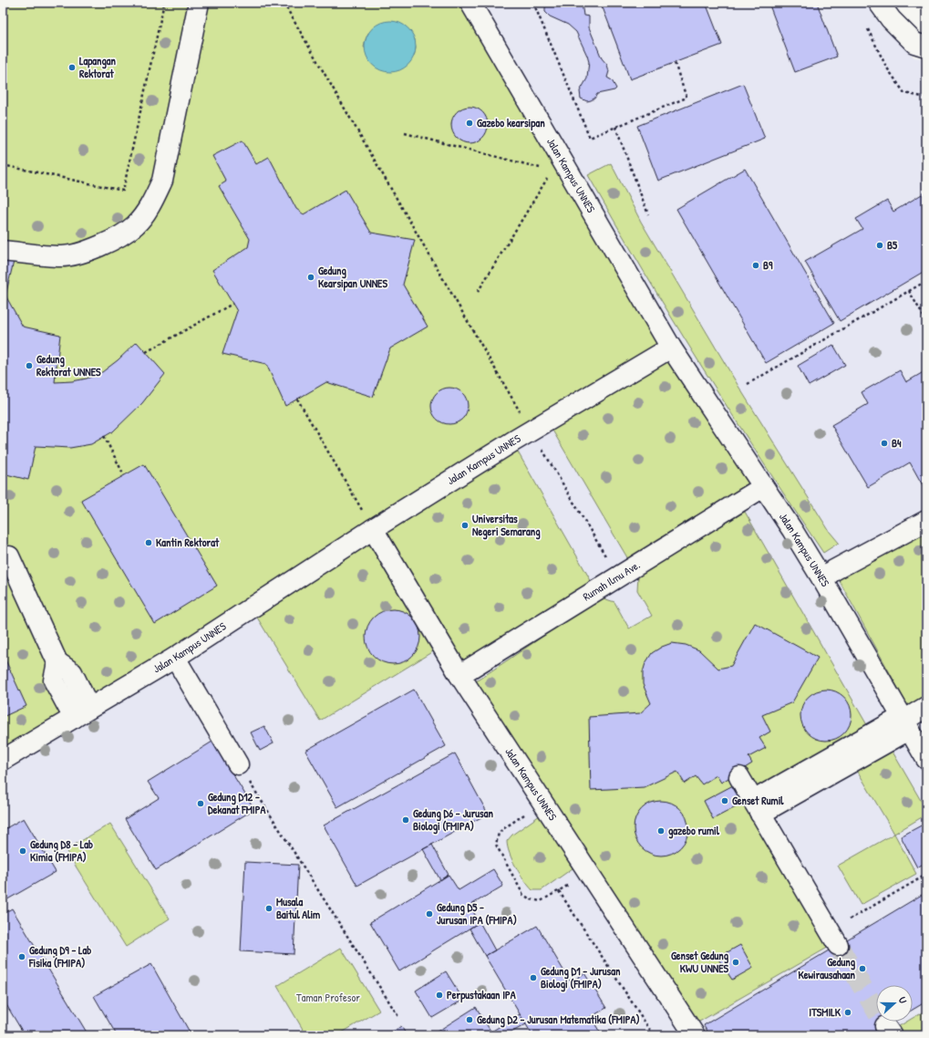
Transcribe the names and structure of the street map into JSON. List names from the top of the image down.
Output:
{
  "streets": {
    "street": ["Jalan Kampus UNNES", "Rumah Ilmu Ave."]
  },
  "crossings": [
    ["Jalan Kampus UNNES", "Rumah Ilmu Ave."]
  ],
  "parks": ["Taman Profesor"],
  "places": [
    "Lapangan Rektorat",
    "Gazebo kearsipan",
    "B5",
    "B9",
    "Gedung Kearsipan UNNES",
    "Gedung Rektorat UNNES",
    "B4",
    "Universitas Negeri Semarang",
    "Kantin Rektorat",
    "Genset Rumil",
    "Gedung D12 - Dekanat FMIPA",
    "Gedung D6 - Jurusan Biologi (FMIPA)",
    "gazebo rumil",
    "Gedung D8 - Lab Kimia (FMIPA)",
    "Musala Baitul Alim",
    "Gedung D5 - Jurusan IPA (FMIPA)",
    "Gedung D9 - Lab Fisika (FMIPA)",
    "Genset Gedung KWU UNNES",
    "Gedung Kewirausahaan",
    "Gedung D1 - Jurusan Biologi (FMIPA)",
    "Perpustakaan IPA",
    "ITSMILK",
    "Gedung D2 - Jurusan Matematika (FMIPA)"
  ],
  "north": "right"
}
